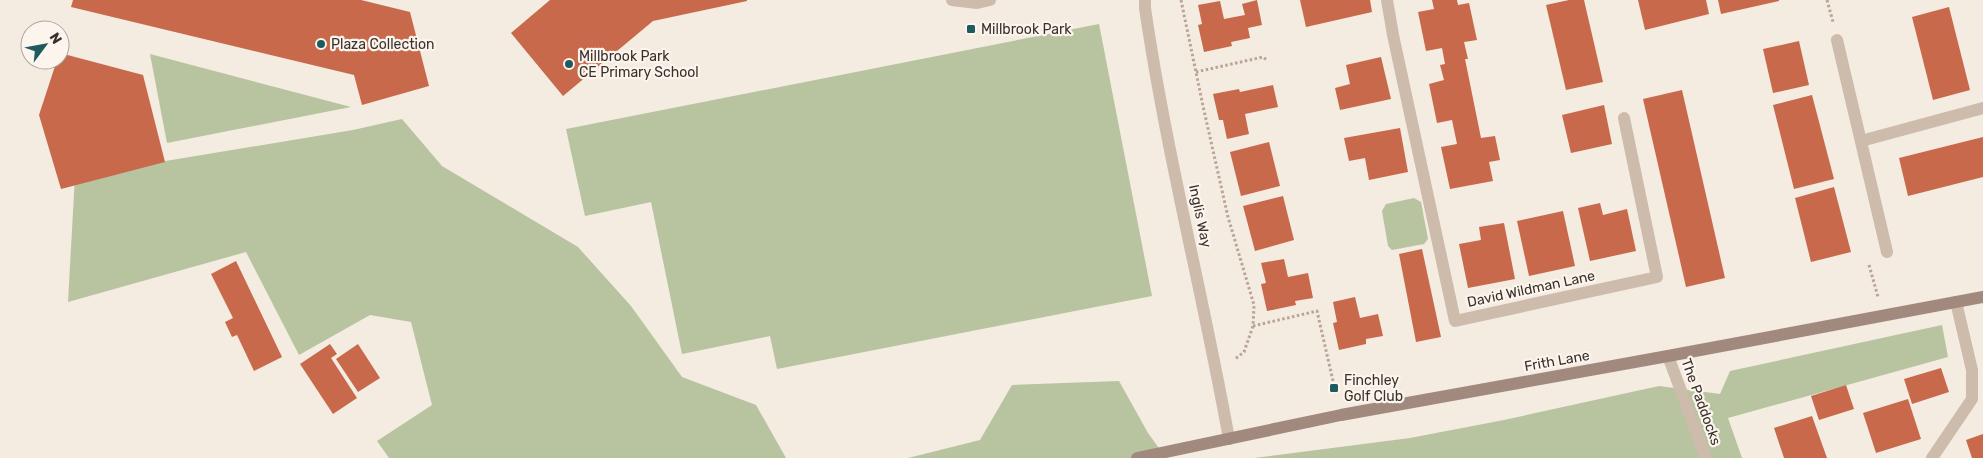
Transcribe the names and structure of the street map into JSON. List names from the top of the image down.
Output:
{
  "streets": {
    "street": [
      "Inglis Way",
      "David Wildman Lane",
      "Frith Lane",
      "The Paddocks"
    ]
  },
  "crossings": [
    ["Inglis Way", "Frith Lane"],
    ["Frith Lane", "The Paddocks"]
  ],
  "places": {
    "transit": ["Millbrook Park", "Finchley Golf Club"],
    "other": ["Plaza Collection", "Millbrook Park CE Primary School"]
  },
  "north": "top right"
}
